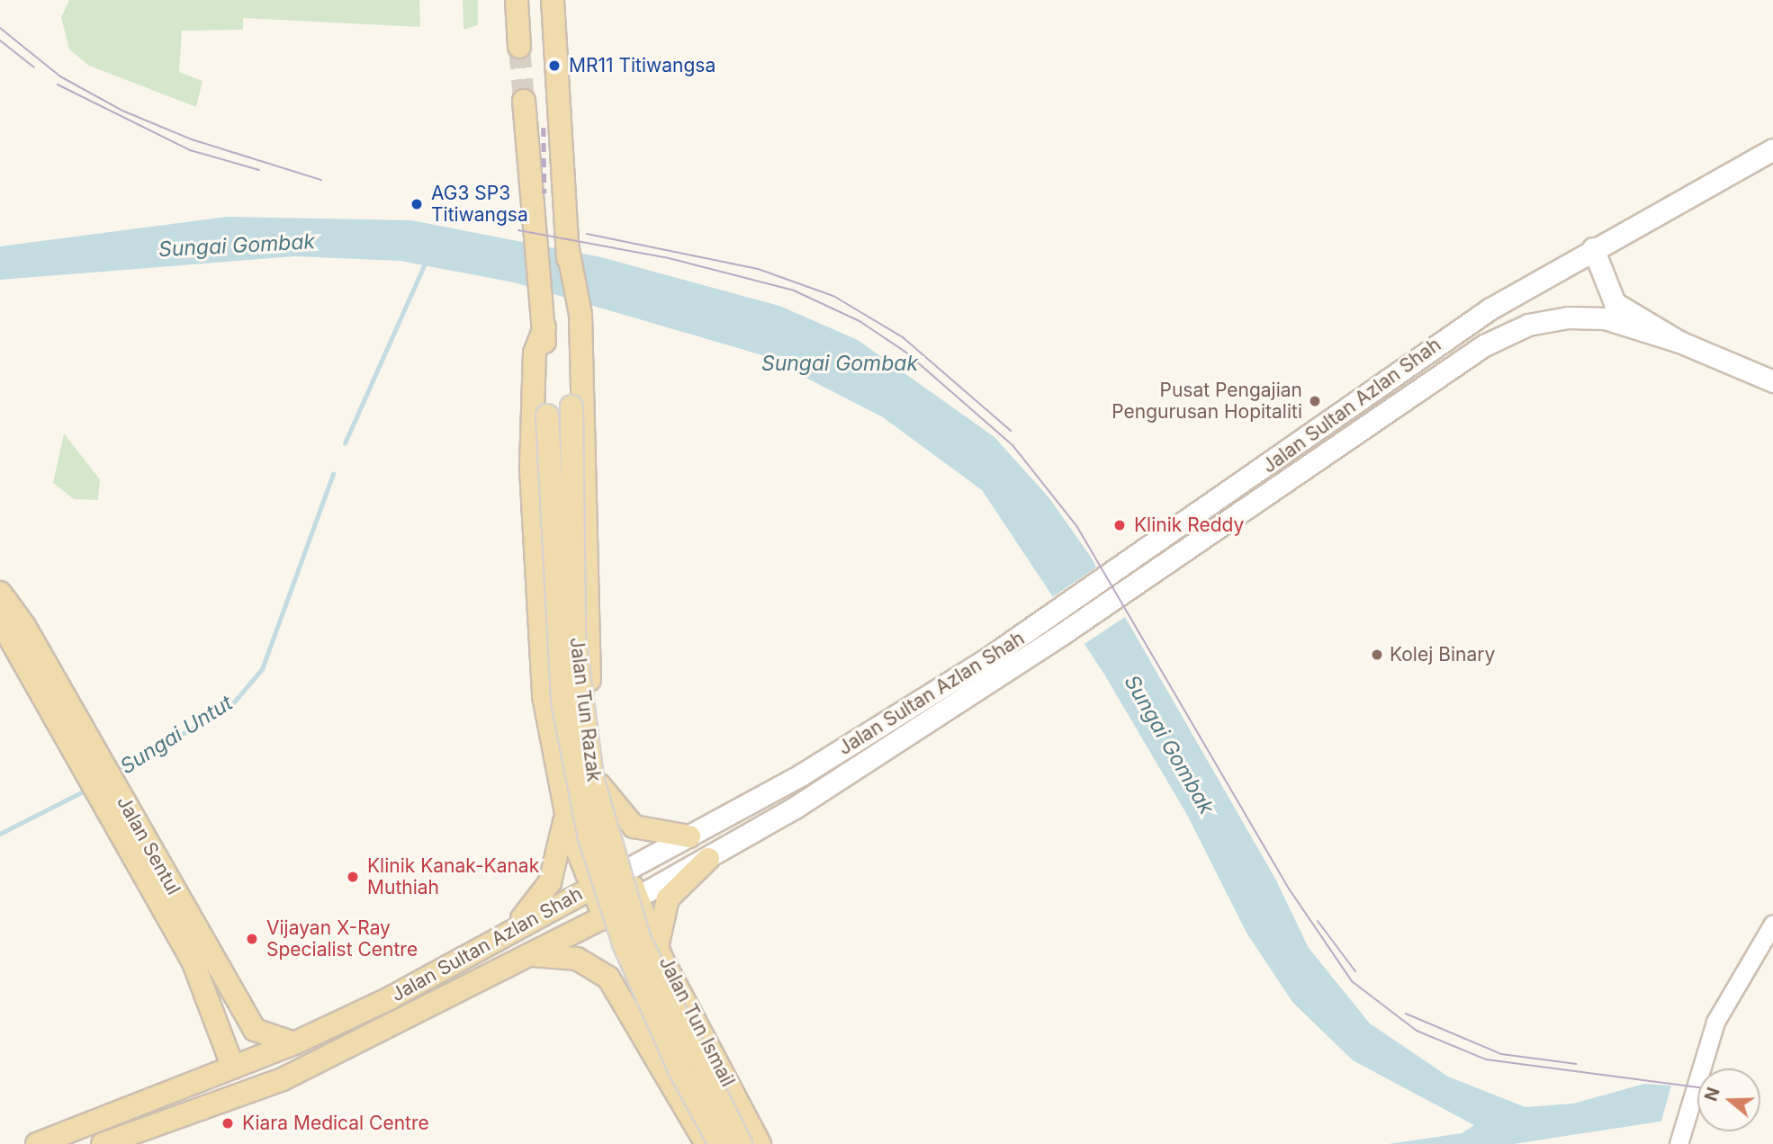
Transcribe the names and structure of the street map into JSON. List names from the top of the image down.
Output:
{
  "streets": {
    "main road": [
      "Jalan Sultan Azlan Shah",
      "Jalan Tun Razak",
      "Jalan Sentul",
      "Jalan Tun Ismail"
    ]
  },
  "crossings": [
    ["Jalan Sultan Azlan Shah", "Jalan Tun Razak"],
    ["Jalan Sultan Azlan Shah", "Jalan Sentul"],
    ["Jalan Sultan Azlan Shah", "Jalan Tun Ismail"],
    ["Jalan Tun Razak", "Jalan Tun Ismail"]
  ],
  "water": ["Sungai Gombak", "Sungai Untut"],
  "places": [
    "MR11 Titiwangsa",
    "AG3 SP3 Titiwangsa",
    "Pusat Pengajian Pengurusan Hopitaliti",
    "Klinik Reddy",
    "Kolej Binary",
    "Klinik Kanak-Kanak Muthiah",
    "Vijayan X-Ray Specialist Centre",
    "Kiara Medical Centre"
  ],
  "north": "left"
}
